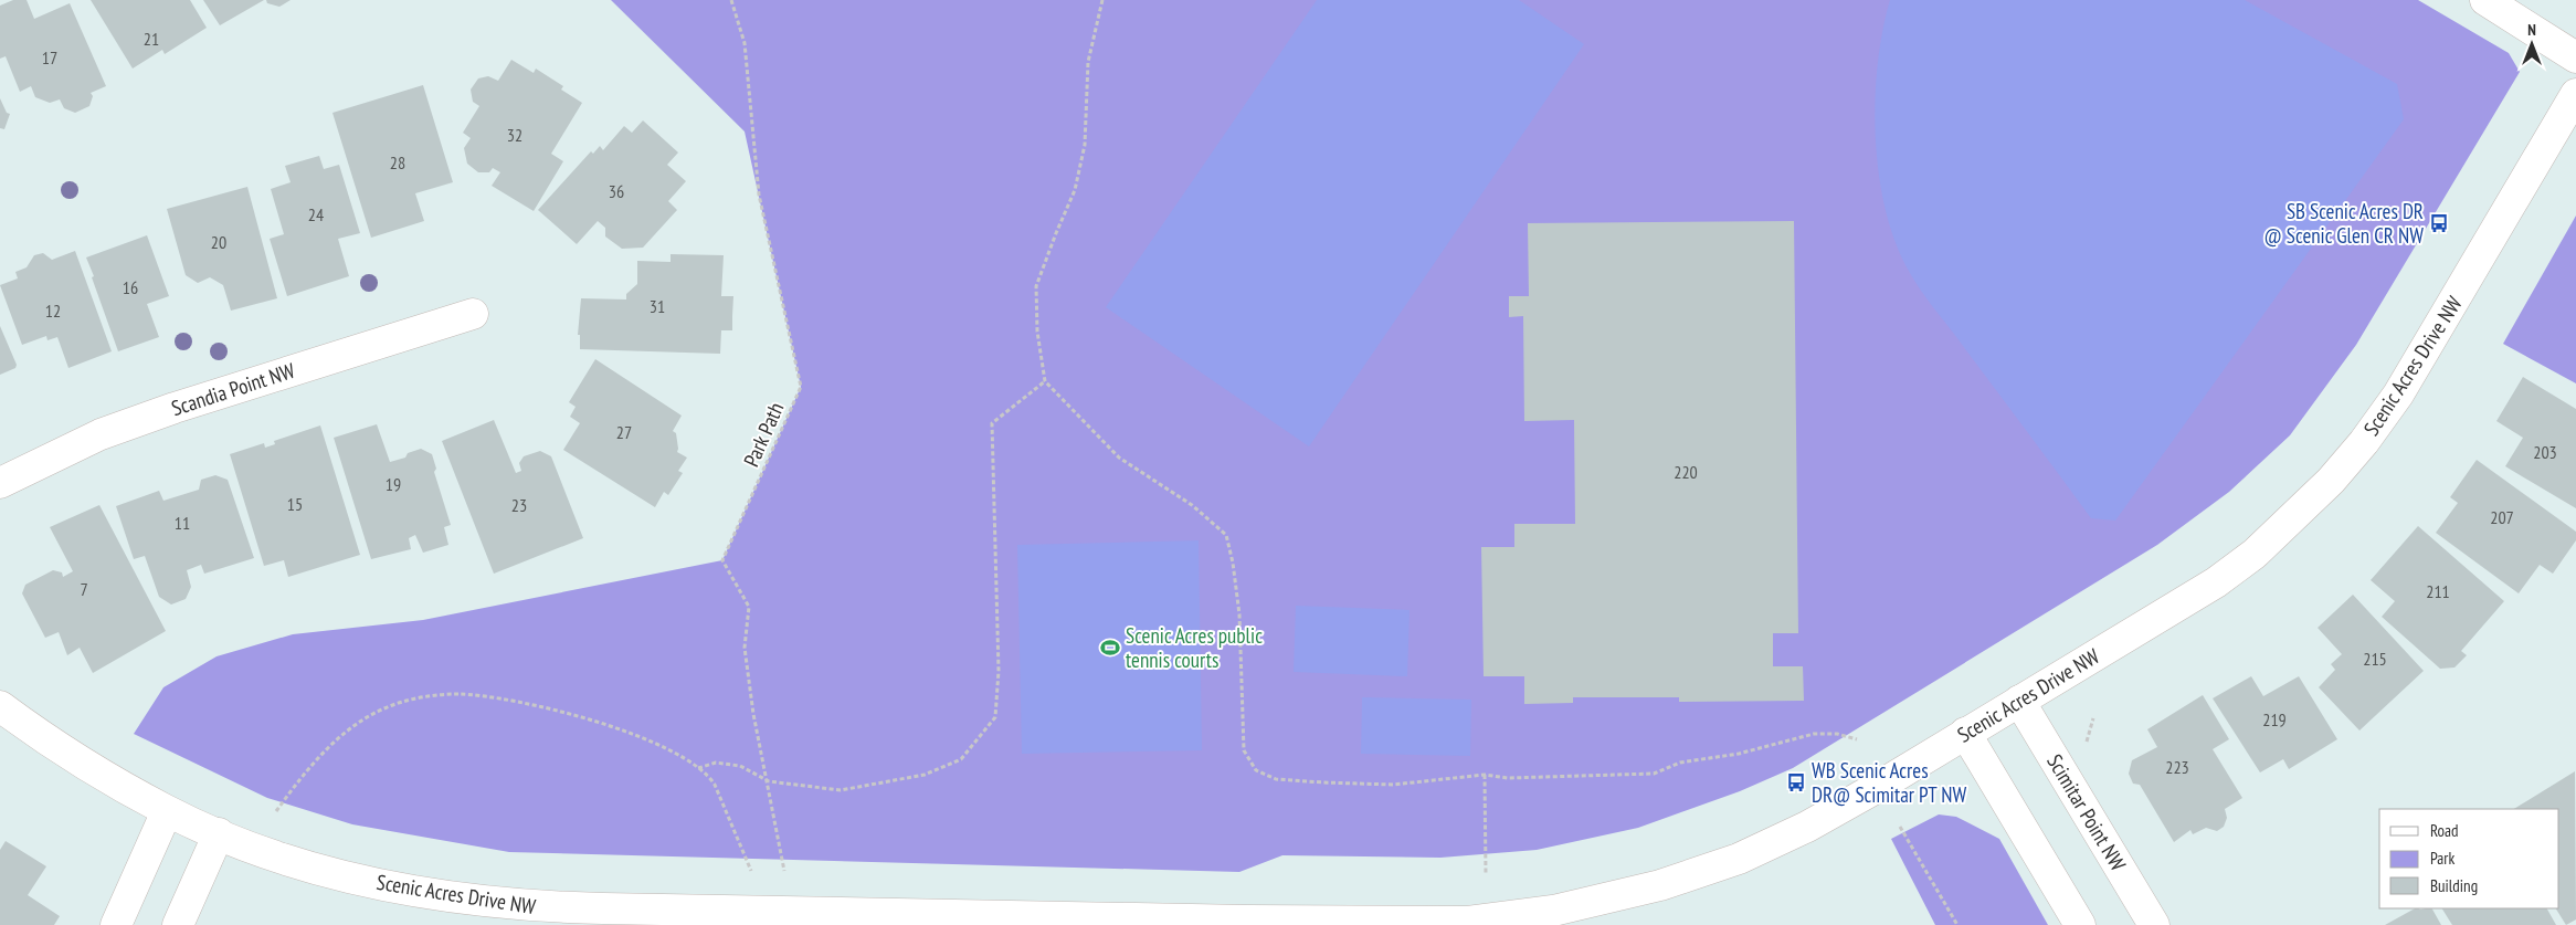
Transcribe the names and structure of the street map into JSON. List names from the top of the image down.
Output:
{
  "streets": {
    "street": ["Scenic Acres Drive NW", "Scandia Point NW", "Scimitar Point NW"],
    "path": ["Park Path"]
  },
  "crossings": [
    ["Scenic Acres Drive NW", "Scimitar Point NW"]
  ],
  "places": {
    "bus stop": ["SB Scenic Acres DR @ Scenic Glen CR NW", "WB Scenic Acres DR@ Scimitar PT NW"],
    "sports": ["Scenic Acres public tennis courts"]
  },
  "house_numbers": [
    "21",
    "17",
    "32",
    "28",
    "36",
    "24",
    "20",
    "16",
    "31",
    "12",
    "27",
    "203",
    "220",
    "19",
    "15",
    "23",
    "207",
    "11",
    "7",
    "211",
    "215",
    "219",
    "223"
  ],
  "legend": ["Road", "Park", "Building"],
  "north": "top"
}
